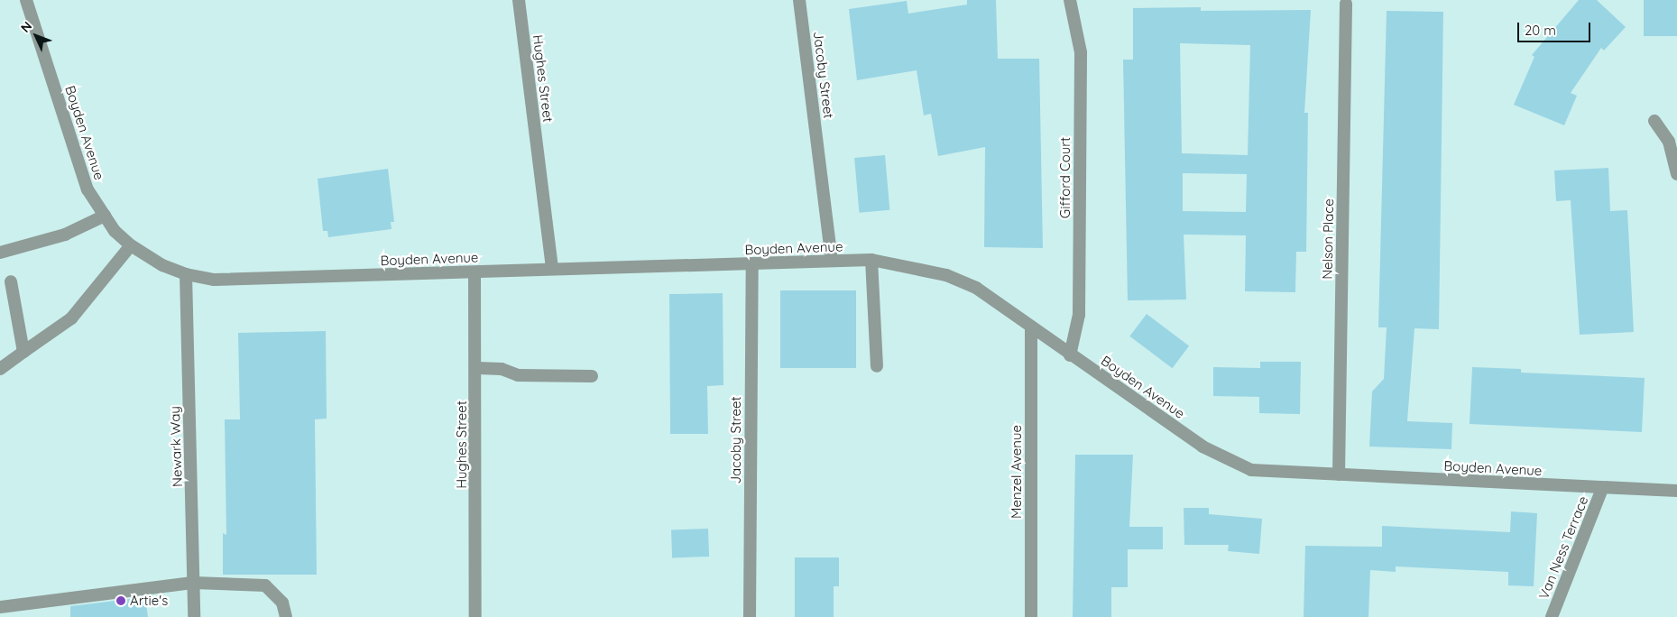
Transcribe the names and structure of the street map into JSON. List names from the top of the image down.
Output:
{
  "streets": {
    "street": [
      "Jacoby Street",
      "Hughes Street",
      "Boyden Avenue",
      "Gifford Court",
      "Nelson Place",
      "Newark Way",
      "Menzel Avenue",
      "Van Ness Terrace"
    ]
  },
  "crossings": [
    ["Jacoby Street", "Boyden Avenue"],
    ["Hughes Street", "Boyden Avenue"],
    ["Boyden Avenue", "Gifford Court"],
    ["Boyden Avenue", "Nelson Place"],
    ["Boyden Avenue", "Newark Way"],
    ["Boyden Avenue", "Menzel Avenue"],
    ["Boyden Avenue", "Van Ness Terrace"]
  ],
  "places": ["Artie's"],
  "scale_bar": "20 m",
  "north": "top left"
}
